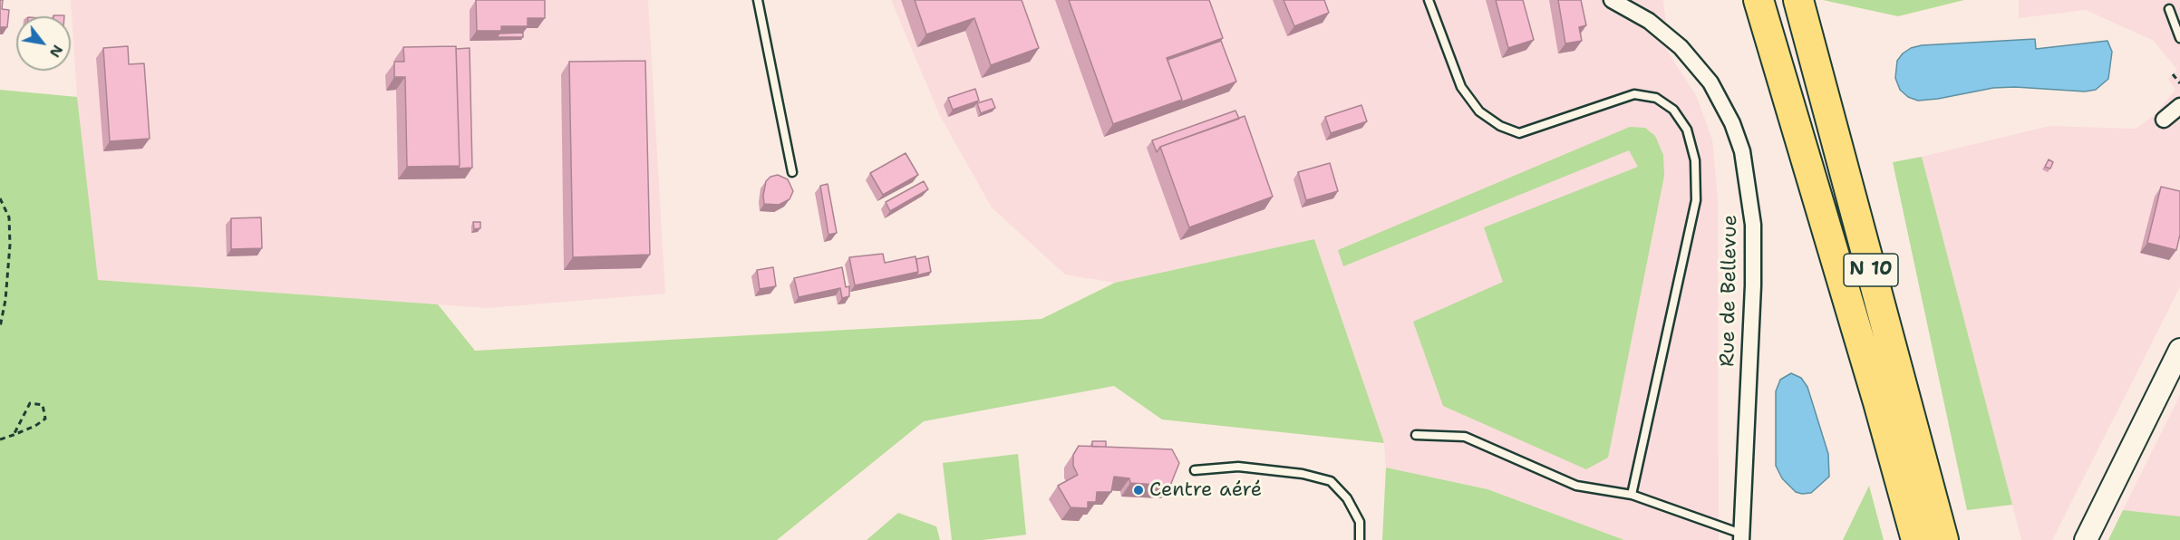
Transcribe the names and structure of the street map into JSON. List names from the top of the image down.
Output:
{
  "streets": {
    "highway": ["N 10"],
    "street": ["Rue de Bellevue"]
  },
  "places": ["Centre aéré"],
  "north": "bottom right"
}
